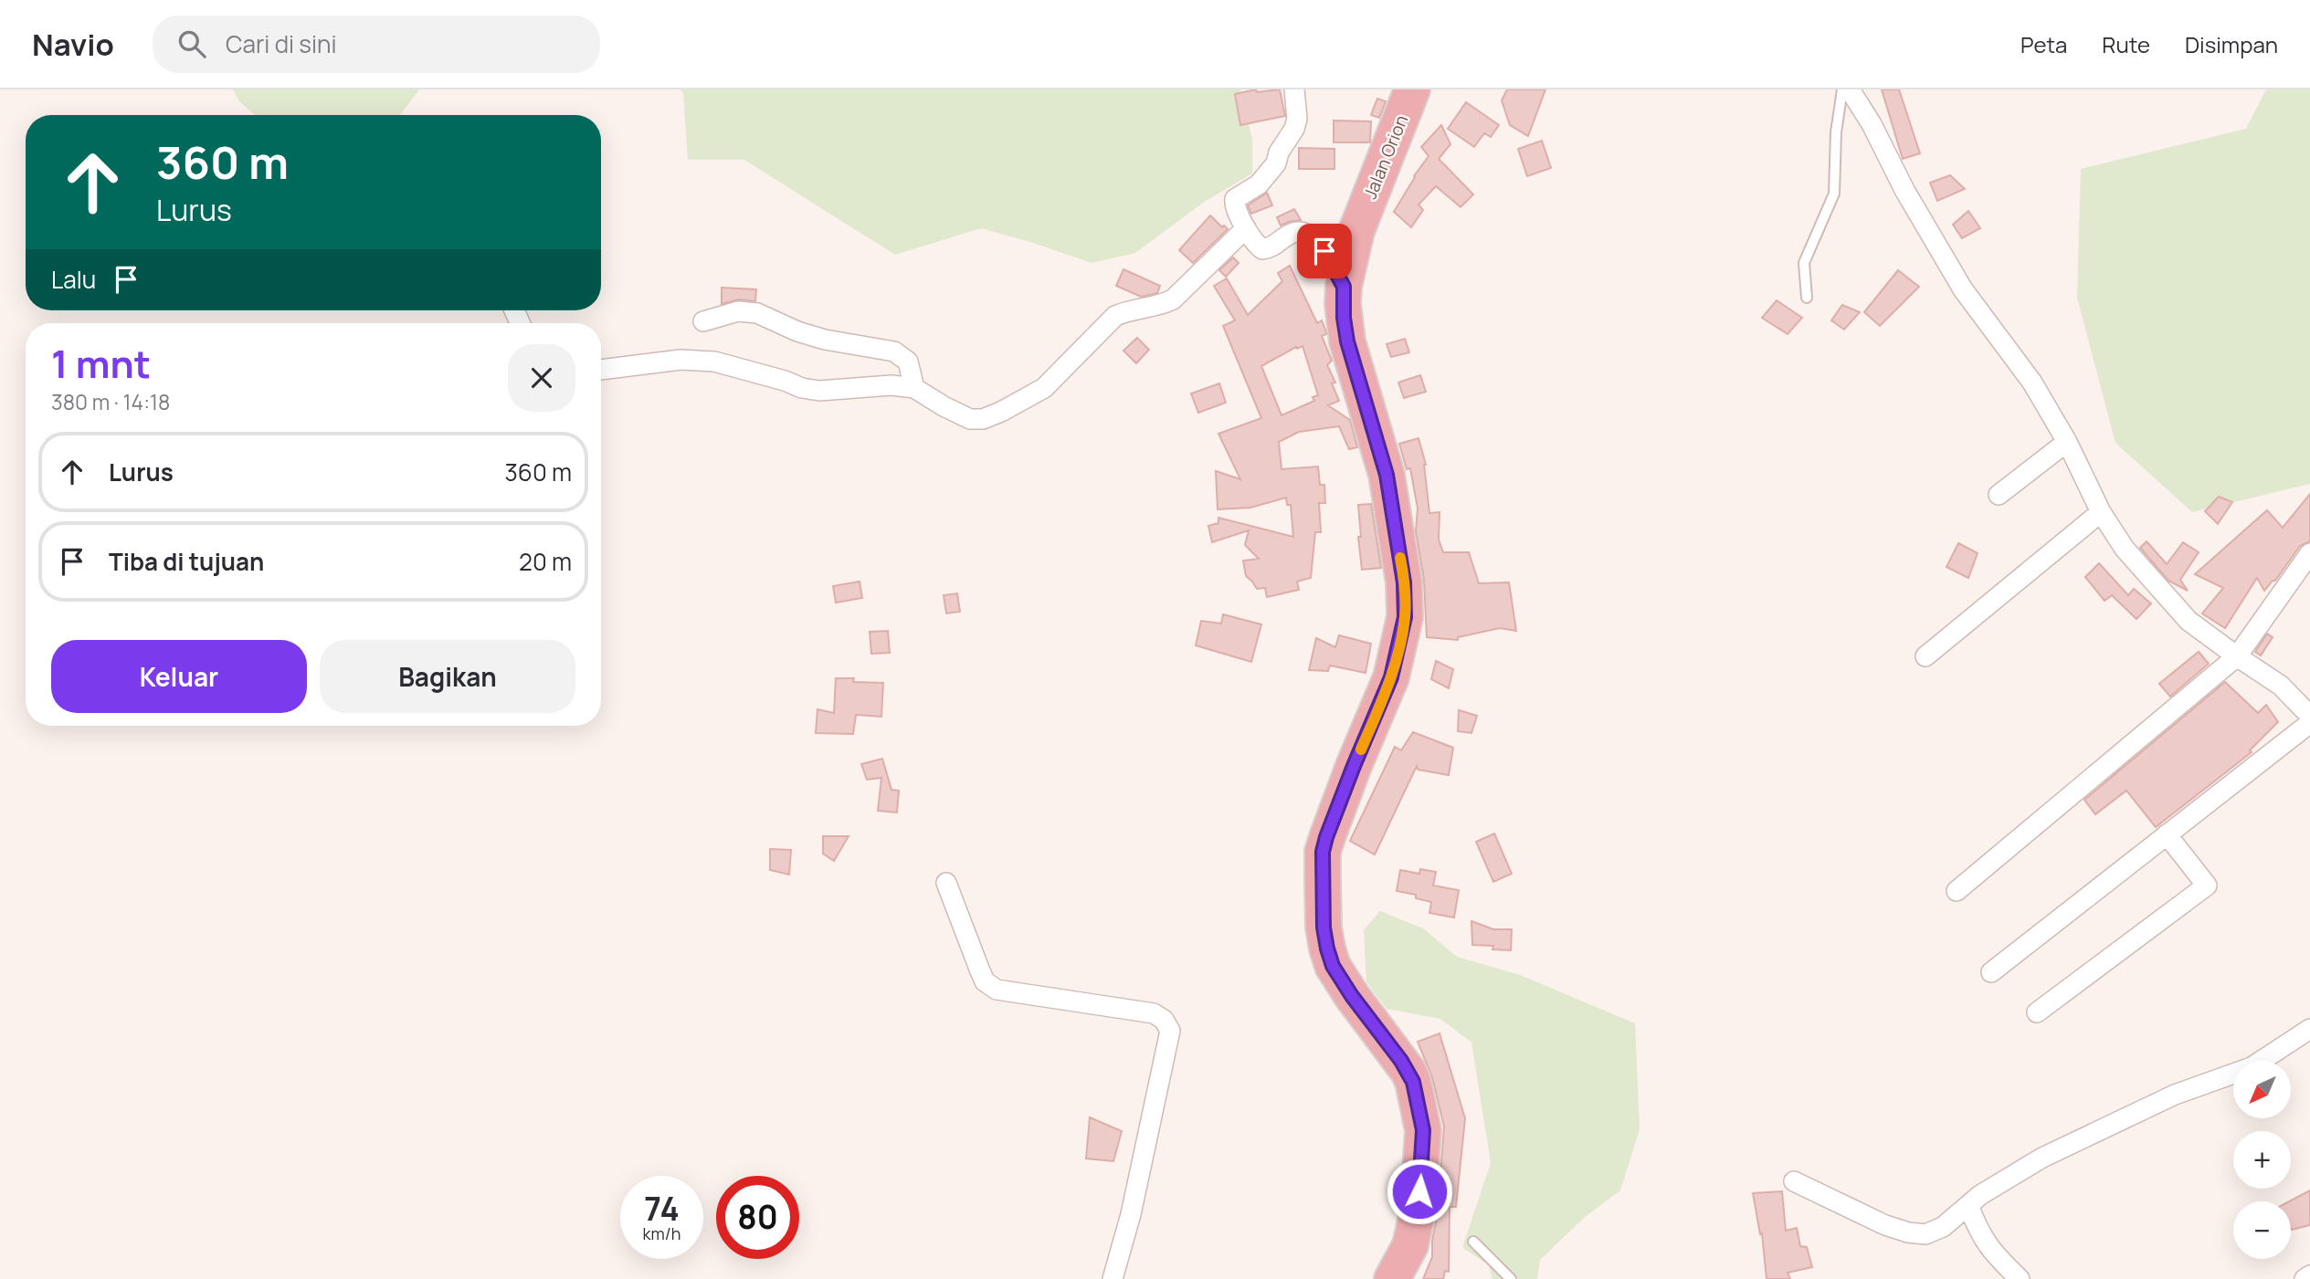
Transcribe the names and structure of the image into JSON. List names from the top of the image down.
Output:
{
  "streets": {
    "highway": ["Jalan Orion"]
  },
  "north": "bottom left",
  "page": {
    "header": "Navio",
    "search": "Cari di sini",
    "nav": ["Peta", "Rute", "Disimpan"],
    "turn": ["360 m", "Lurus"],
    "then": "Lalu",
    "heading": ["1 mnt", "380 m · 14:18"],
    "list": [
      {
        "name": "Lurus",
        "value": "360 m"
      },
      {
        "name": "Tiba di tujuan",
        "value": "20 m"
      }
    ],
    "buttons": ["Keluar", "Bagikan"],
    "map_buttons": ["+", "−"],
    "speed": "74 km/h",
    "limit": "80"
  }
}
